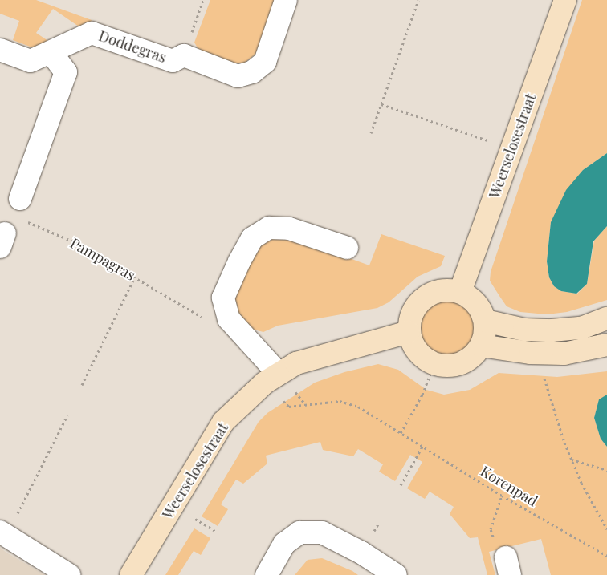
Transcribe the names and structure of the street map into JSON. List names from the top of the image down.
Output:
{
  "streets": {
    "street": ["Doddegras", "Weerselosestraat"],
    "path": ["Pampagras", "Korenpad"]
  }
}
